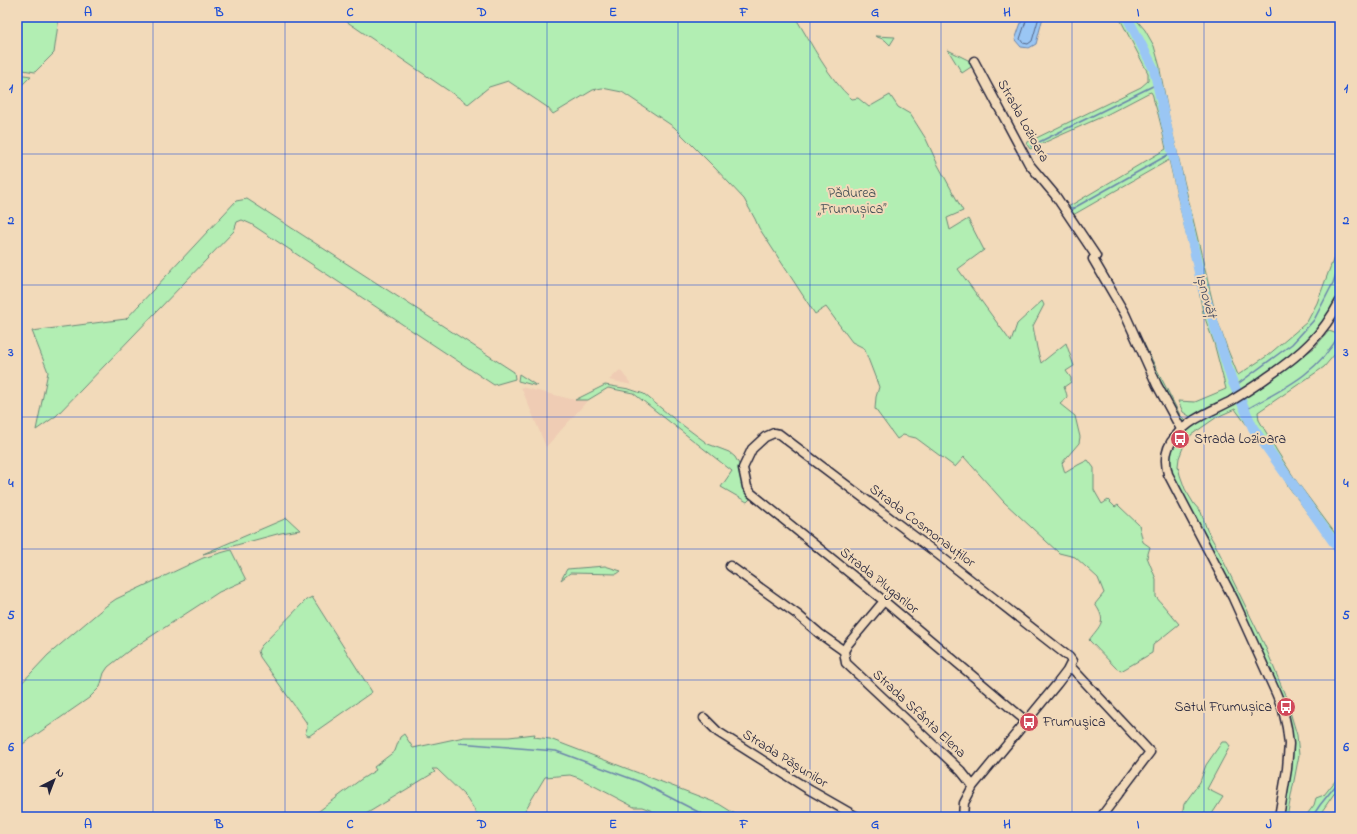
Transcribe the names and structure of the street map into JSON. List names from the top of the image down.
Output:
{
  "streets": {
    "street": [
      "Strada Lozioara",
      "Strada Cosmonauților",
      "Strada Plugarilor",
      "Strada Sfânta Elena",
      "Strada Pășunilor"
    ]
  },
  "crossings": [
    ["Strada Cosmonauților", "Strada Plugarilor"]
  ],
  "water": ["Ișnovăț"],
  "parks": ["Pădurea „Frumușica”"],
  "places": {
    "bus stop": ["Strada Lozioara", "Satul Frumușica", "Frumuşica"]
  },
  "north": "top right",
  "grid": {
    "columns": [
      "A",
      "B",
      "C",
      "D",
      "E",
      "F",
      "G",
      "H",
      "I",
      "J"
    ],
    "rows": [
      "1",
      "2",
      "3",
      "4",
      "5",
      "6"
    ]
  }
}
